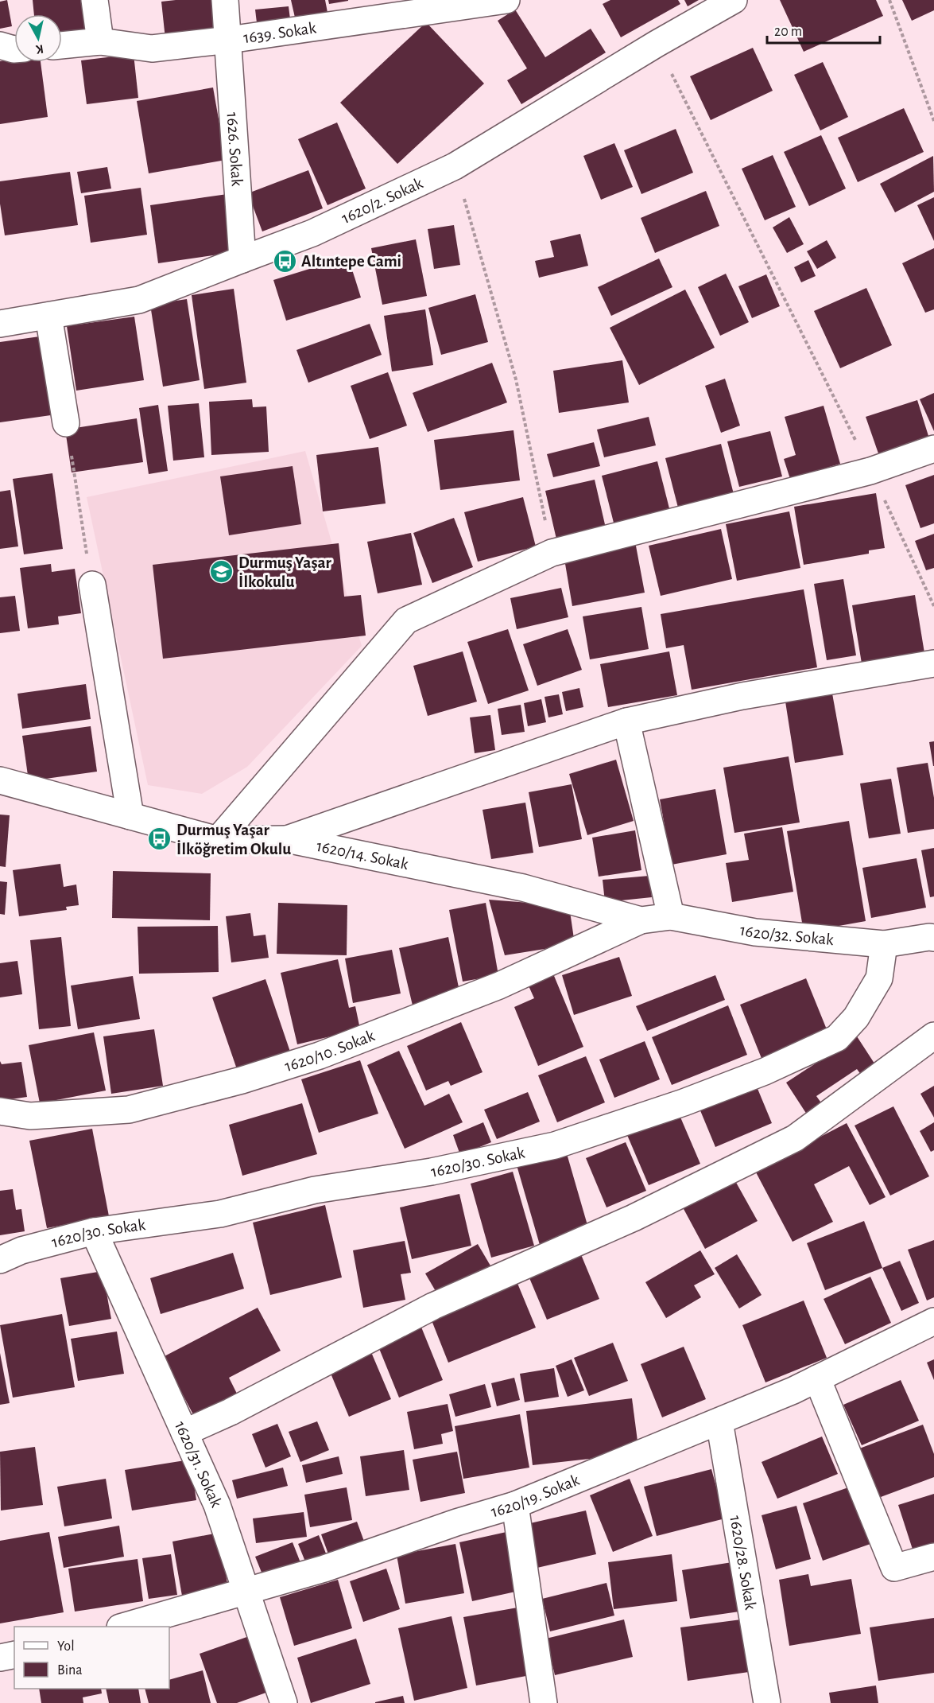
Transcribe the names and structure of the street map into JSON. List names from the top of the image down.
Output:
{
  "streets": {
    "street": [
      "1639. Sokak",
      "1626. Sokak",
      "1620/2. Sokak",
      "1620/14. Sokak",
      "1620/32. Sokak",
      "1620/10. Sokak",
      "1620/30. Sokak",
      "1620/31. Sokak",
      "1620/19. Sokak",
      "1620/28. Sokak"
    ]
  },
  "crossings": [
    ["1639. Sokak", "1626. Sokak"],
    ["1626. Sokak", "1620/2. Sokak"],
    ["1620/14. Sokak", "1620/32. Sokak"],
    ["1620/14. Sokak", "1620/10. Sokak"],
    ["1620/32. Sokak", "1620/10. Sokak"],
    ["1620/32. Sokak", "1620/30. Sokak"],
    ["1620/30. Sokak", "1620/31. Sokak"],
    ["1620/31. Sokak", "1620/19. Sokak"],
    ["1620/19. Sokak", "1620/28. Sokak"]
  ],
  "places": {
    "bus stop": ["Altıntepe Cami", "Durmuş Yaşar İlköğretim Okulu"],
    "school or university": ["Durmuş Yaşar İlkokulu"]
  },
  "legend": ["Yol", "Bina"],
  "scale_bar": "20 m",
  "north": "bottom"
}
